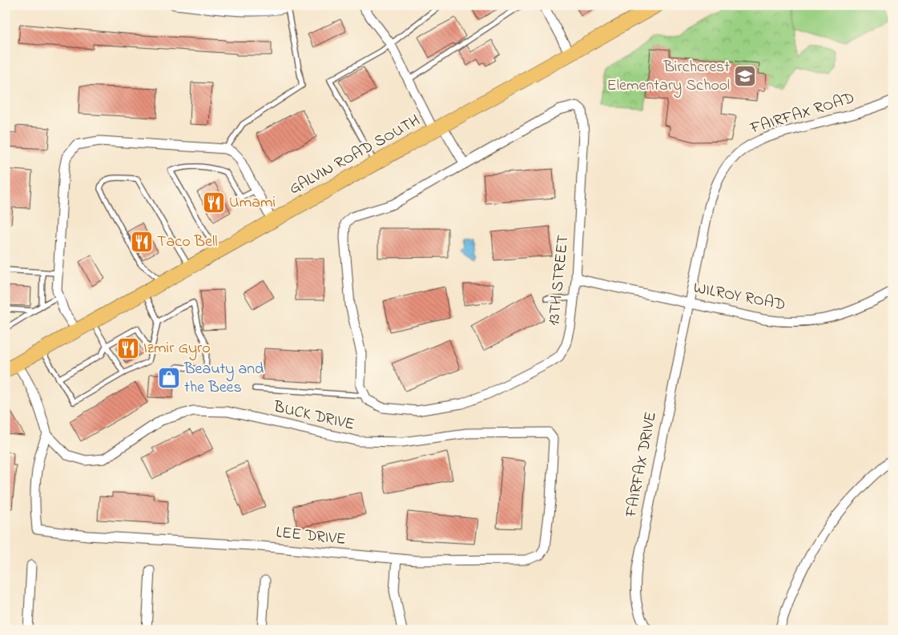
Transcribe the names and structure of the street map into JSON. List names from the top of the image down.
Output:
{
  "streets": {
    "main road": ["GALVIN ROAD SOUTH"],
    "street": [
      "FAIRFAX ROAD",
      "13TH STREET",
      "WILROY ROAD",
      "BUCK DRIVE",
      "FAIRFAX DRIVE",
      "LEE DRIVE"
    ]
  },
  "crossings": [
    ["FAIRFAX ROAD", "WILROY ROAD"],
    ["FAIRFAX ROAD", "FAIRFAX DRIVE"],
    ["13TH STREET", "WILROY ROAD"],
    ["WILROY ROAD", "FAIRFAX DRIVE"],
    ["BUCK DRIVE", "LEE DRIVE"]
  ],
  "places": {
    "school or university": ["Birchcrest Elementary School"],
    "restaurant": ["Umami", "Taco Bell", "Izmir Gyro"],
    "shop": ["Beauty and the Bees"]
  }
}
